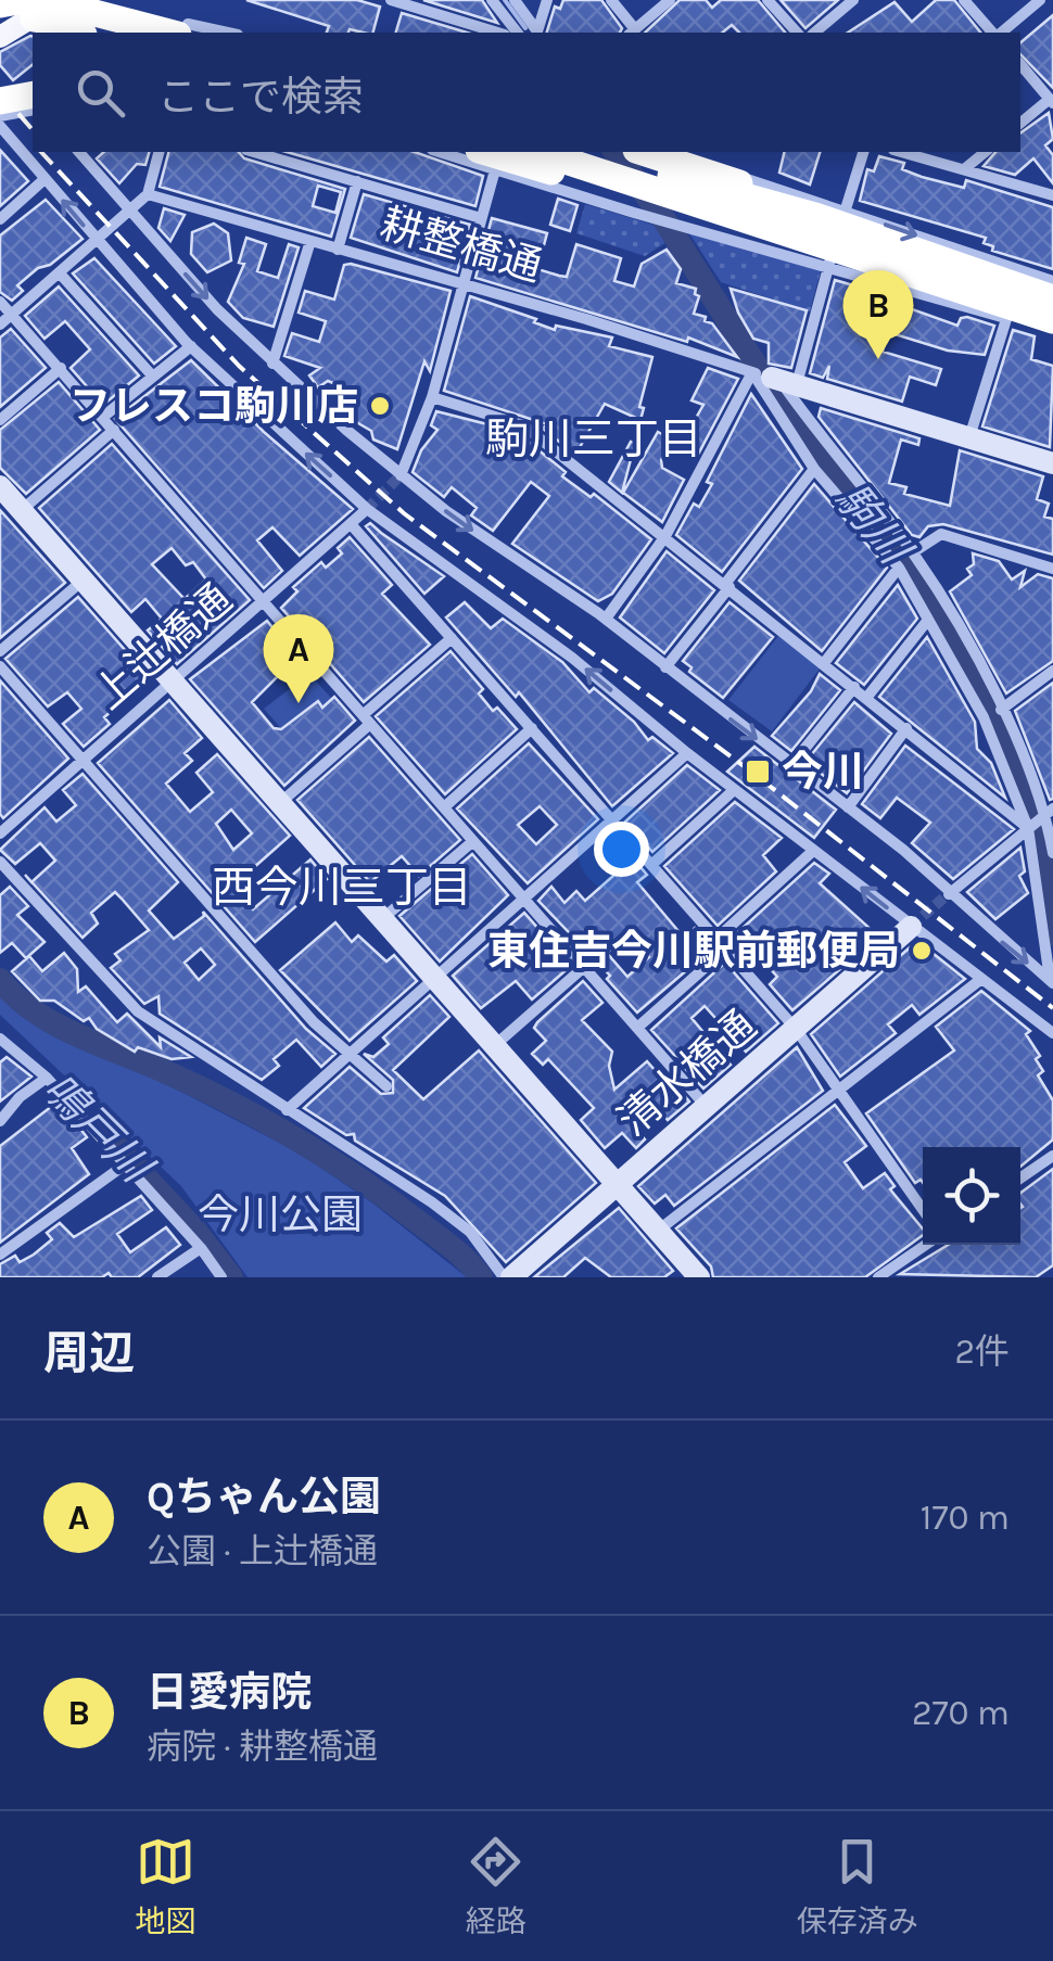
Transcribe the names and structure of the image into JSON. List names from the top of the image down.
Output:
{
  "streets": {
    "street": ["耕整橋通", "上辻橋通", "清水橋通"]
  },
  "districts": ["駒川三丁目", "西今川三丁目"],
  "water": ["駒川", "鳴戸川"],
  "parks": ["今川公園"],
  "places": {
    "other": ["フレスコ駒川店", "東住吉今川駅前郵便局"],
    "transit": ["今川"]
  },
  "page": {
    "search": "ここで検索",
    "pins": ["B", "A"],
    "heading": ["周辺", "2件"],
    "list": [
      {
        "mark": "A",
        "name": "Qちゃん公園",
        "note": "公園 · 上辻橋通",
        "value": "170 m"
      },
      {
        "mark": "B",
        "name": "日愛病院",
        "note": "病院 · 耕整橋通",
        "value": "270 m"
      }
    ],
    "nav": ["地図", "経路", "保存済み"]
  }
}
